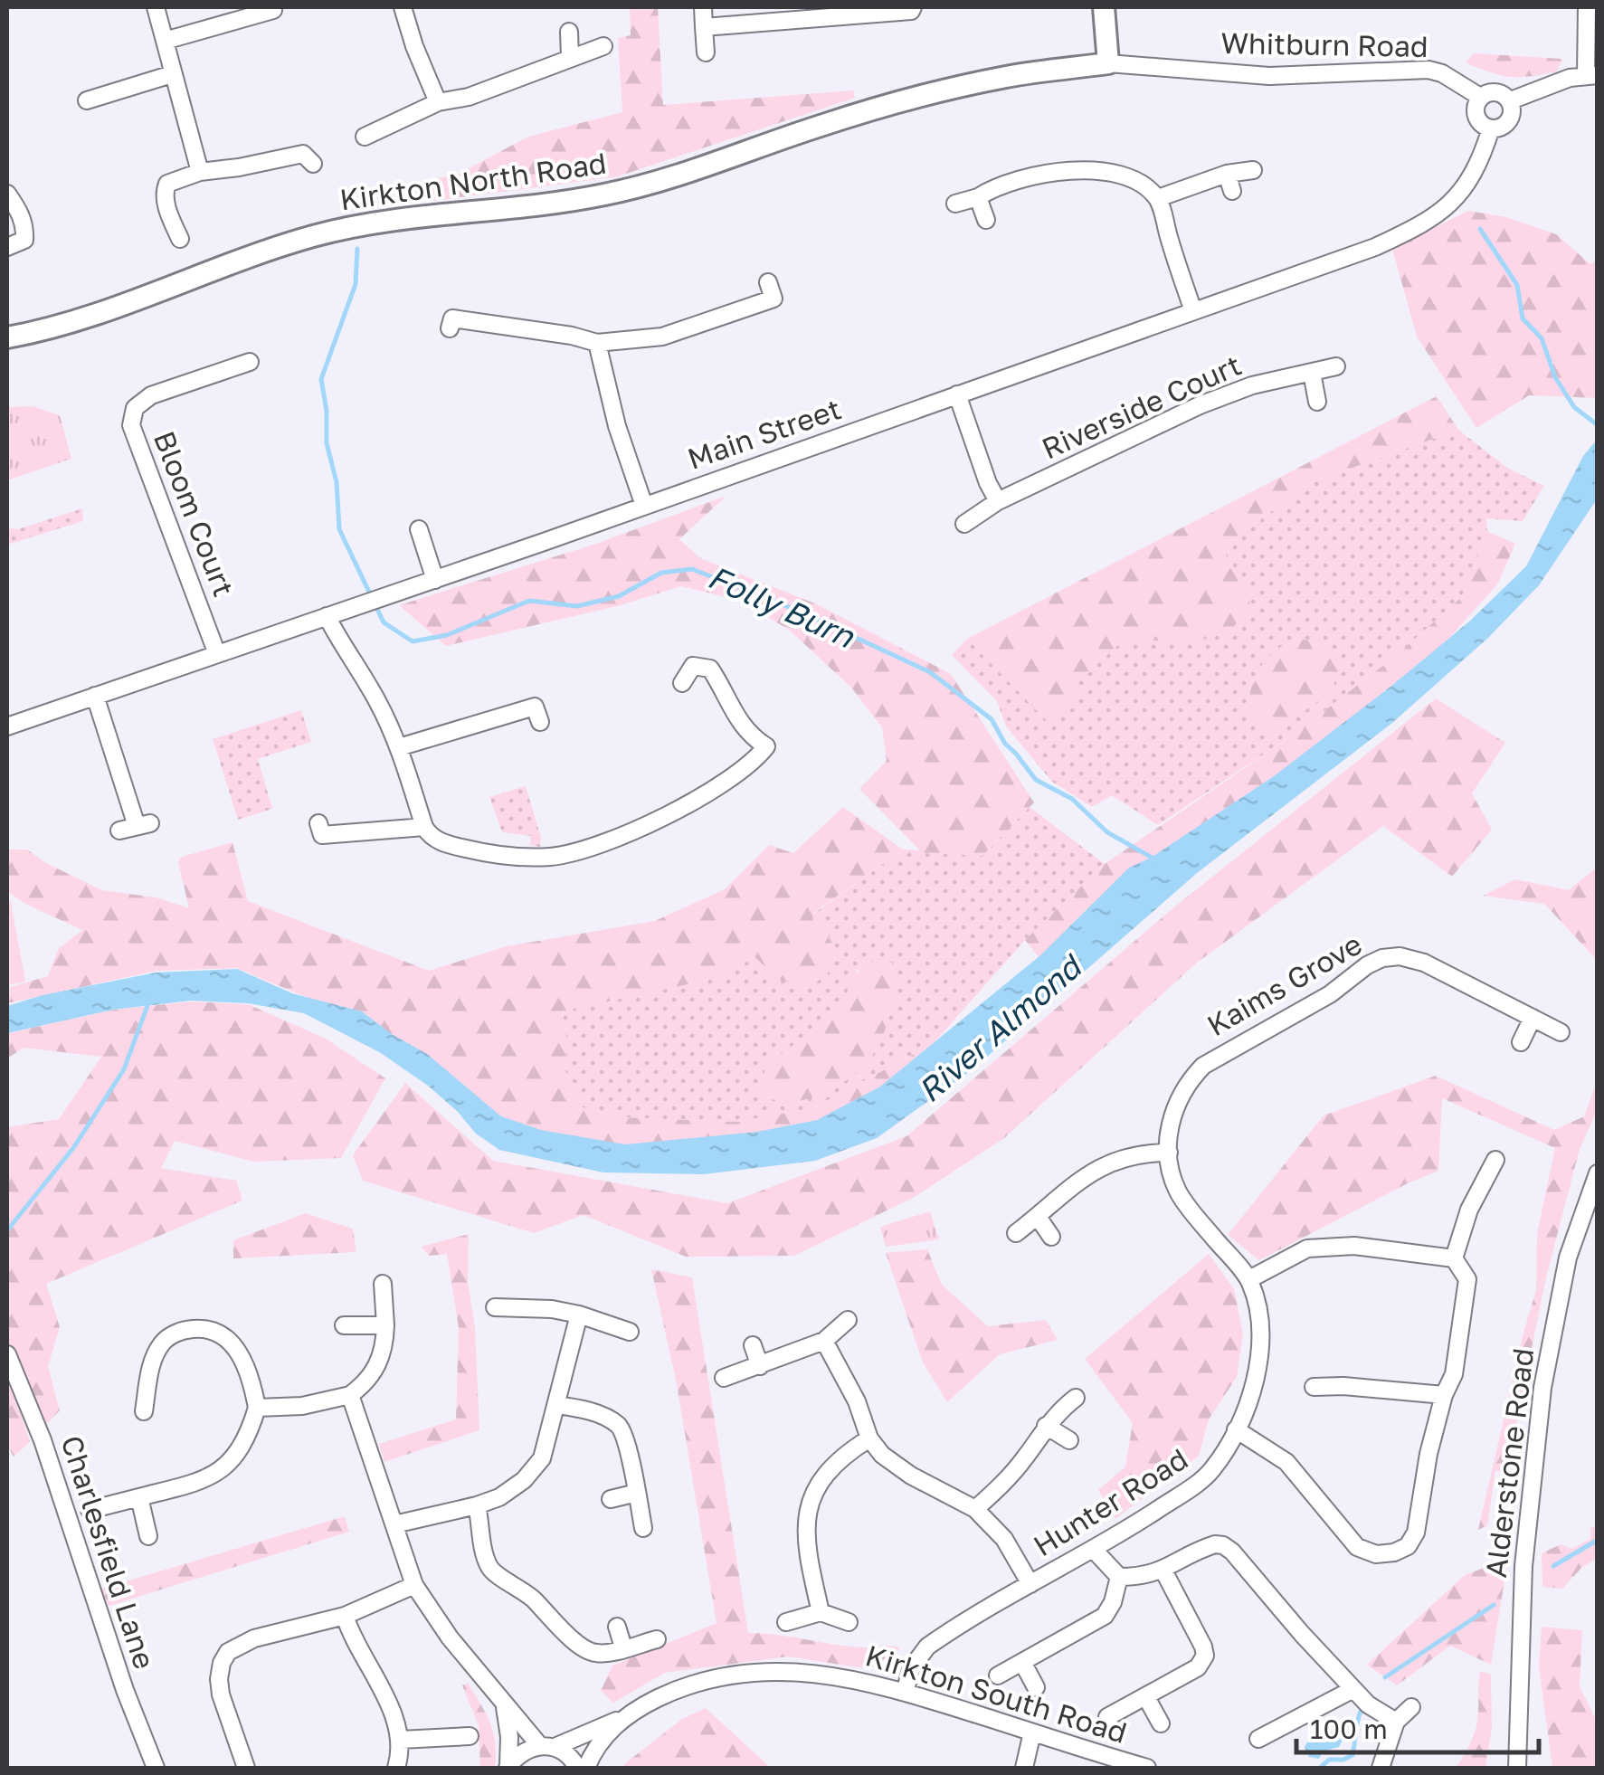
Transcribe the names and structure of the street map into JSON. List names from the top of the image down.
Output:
{
  "streets": {
    "main road": ["Kirkton North Road"],
    "street": [
      "Whitburn Road",
      "Riverside Court",
      "Main Street",
      "Bloom Court",
      "Kaims Grove",
      "Alderstone Road",
      "Hunter Road",
      "Charlesfield Lane",
      "Kirkton South Road"
    ]
  },
  "crossings": [
    ["Whitburn Road", "Kirkton North Road"],
    ["Whitburn Road", "Main Street"],
    ["Main Street", "Bloom Court"],
    ["Kaims Grove", "Hunter Road"],
    ["Hunter Road", "Kirkton South Road"]
  ],
  "water": ["Folly Burn", "River Almond"],
  "scale_bar": "100 m"
}
